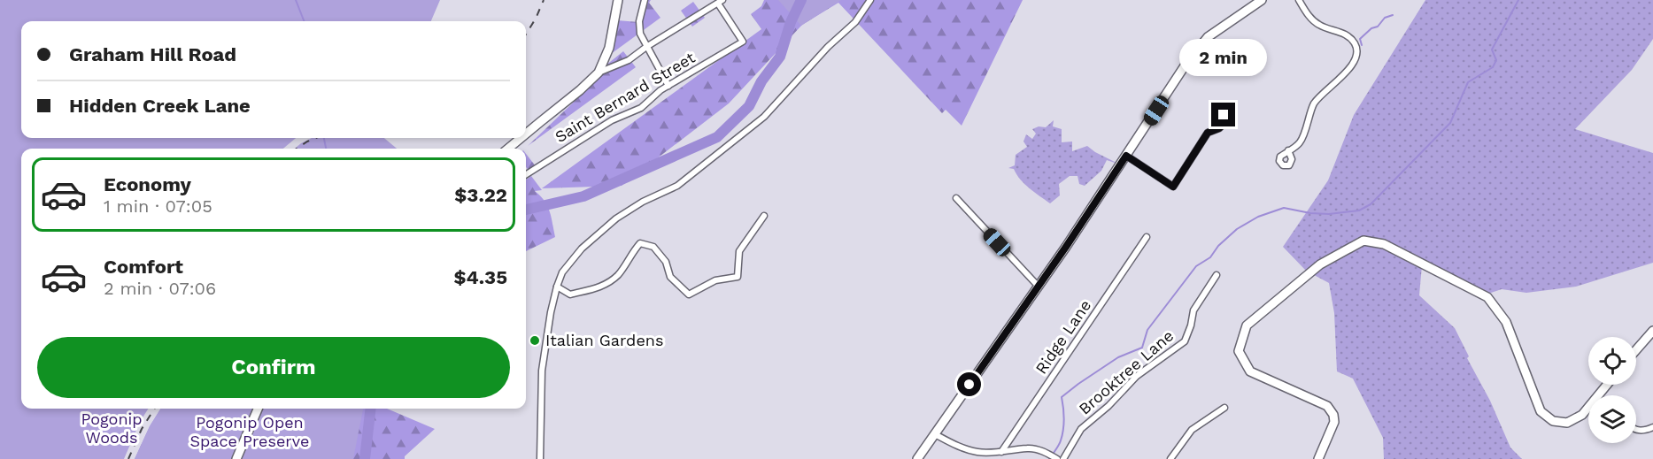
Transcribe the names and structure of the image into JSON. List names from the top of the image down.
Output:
{
  "streets": {
    "street": ["Saint Bernard Street", "Ridge Lane", "Brooktree Lane"]
  },
  "parks": ["Pogonip Woods", "Pogonip Open Space Preserve"],
  "places": ["Italian Gardens"],
  "page": {
    "banner": ["Graham Hill Road", "Hidden Creek Lane"],
    "bubble": "2 min",
    "list": [
      {
        "name": "Economy",
        "note": "1 min · 07:05",
        "value": "$3.22"
      },
      {
        "name": "Comfort",
        "note": "2 min · 07:06",
        "value": "$4.35"
      }
    ],
    "buttons": "Confirm"
  }
}
